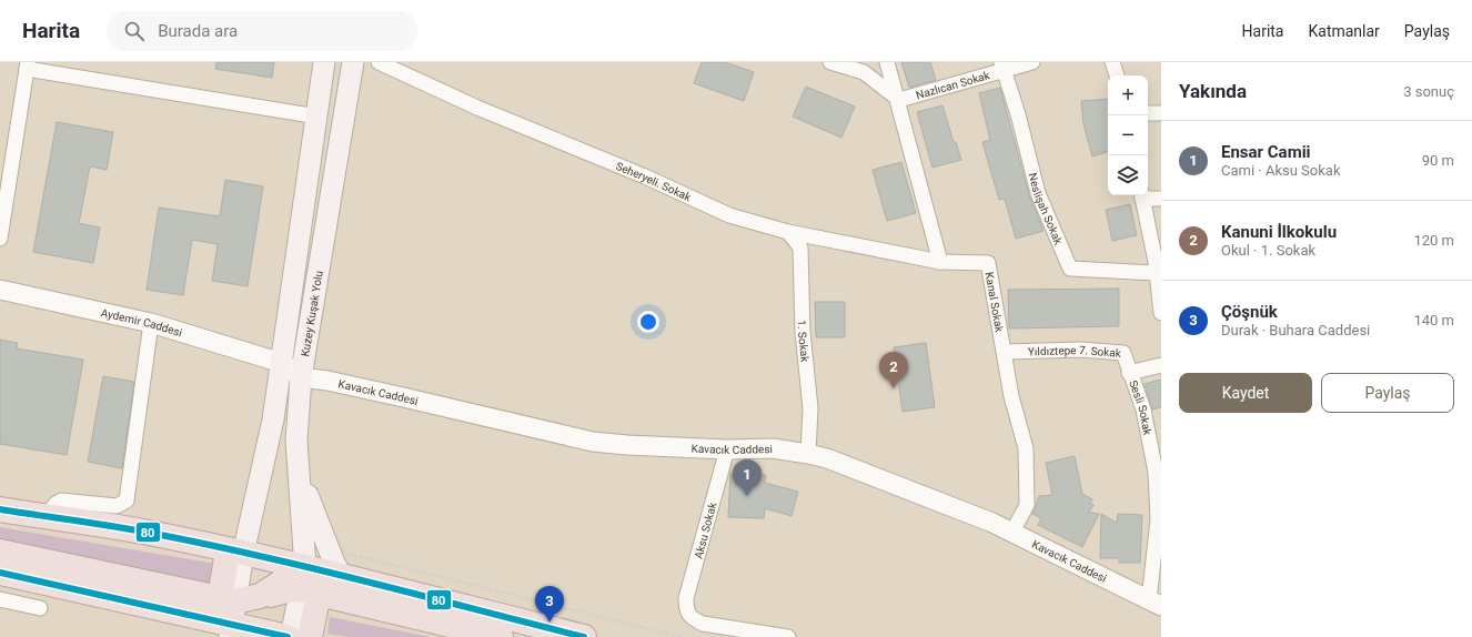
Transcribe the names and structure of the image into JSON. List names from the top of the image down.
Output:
{
  "streets": {
    "main road": ["Kuzey Kuşak Yolu"],
    "street": [
      "Nazlıcan Sokak",
      "Seheryeli. Sokak",
      "Neslişah Sokak",
      "Kanal Sokak",
      "Aydemir Caddesi",
      "1. Sokak",
      "Yıldıztepe 7. Sokak",
      "Kavacık Caddesi",
      "Sesli Sokak",
      "Aksu Sokak"
    ]
  },
  "crossings": [
    ["Nazlıcan Sokak", "Neslişah Sokak"],
    ["Seheryeli. Sokak", "Kanal Sokak"],
    ["Seheryeli. Sokak", "1. Sokak"],
    ["Kanal Sokak", "Yıldıztepe 7. Sokak"],
    ["Kanal Sokak", "Kavacık Caddesi"],
    ["Kuzey Kuşak Yolu", "Aydemir Caddesi"],
    ["Kuzey Kuşak Yolu", "Kavacık Caddesi"],
    ["1. Sokak", "Kavacık Caddesi"],
    ["Yıldıztepe 7. Sokak", "Sesli Sokak"],
    ["Kavacık Caddesi", "Sesli Sokak"],
    ["Kavacık Caddesi", "Aksu Sokak"]
  ],
  "lines": ["transit line 80"],
  "page": {
    "header": "Harita",
    "search": "Burada ara",
    "nav": ["Harita", "Katmanlar", "Paylaş"],
    "heading": ["Yakında", "3 sonuç"],
    "map_buttons": ["+", "−"],
    "list": [
      {
        "mark": "1",
        "name": "Ensar Camii",
        "note": "Cami · Aksu Sokak",
        "value": "90 m"
      },
      {
        "mark": "2",
        "name": "Kanuni İlkokulu",
        "note": "Okul · 1. Sokak",
        "value": "120 m"
      },
      {
        "mark": "3",
        "name": "Çöşnük",
        "note": "Durak · Buhara Caddesi",
        "value": "140 m"
      }
    ],
    "pins": ["2", "1", "3"],
    "buttons": ["Kaydet", "Paylaş"]
  }
}
